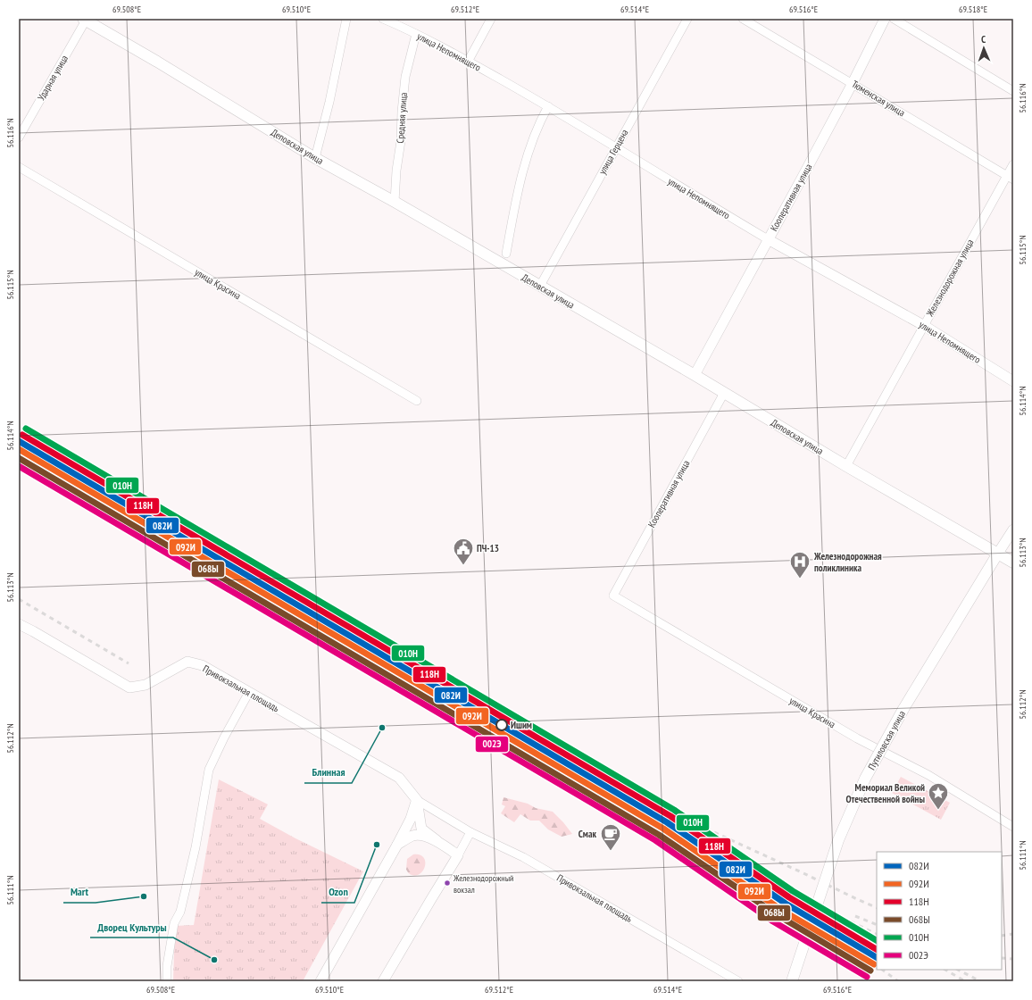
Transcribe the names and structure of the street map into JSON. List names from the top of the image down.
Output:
{
  "streets": {
    "main road": ["Деповская улица", "Путиловская улица"],
    "street": [
      "улица Непомнящего",
      "Ударная улица",
      "Тюменская улица",
      "Средняя улица",
      "улица Герцена",
      "Кооперативная улица",
      "Железнодорожная улица",
      "улица Красина",
      "Привокзальная площадь"
    ]
  },
  "crossings": [
    ["улица Непомнящего", "Средняя улица"],
    ["улица Непомнящего", "улица Герцена"],
    ["улица Непомнящего", "Кооперативная улица"],
    ["улица Непомнящего", "Железнодорожная улица"],
    ["Ударная улица", "Деповская улица"],
    ["Тюменская улица", "Кооперативная улица"],
    ["Тюменская улица", "Железнодорожная улица"],
    ["Средняя улица", "Деповская улица"],
    ["Деповская улица", "улица Герцена"],
    ["Деповская улица", "Кооперативная улица"],
    ["Деповская улица", "Железнодорожная улица"],
    ["Деповская улица", "Путиловская улица"],
    ["Кооперативная улица", "улица Красина"]
  ],
  "places": {
    "public building": ["ПЧ-13"],
    "hospital": ["Железнодорожная поликлиника"],
    "other": [
      "Ишим",
      "Блинная",
      "Ozon",
      "Железнодорожный вокзал",
      "Mart",
      "Дворец Культуры"
    ],
    "place": ["Мемориал Великой Отечественной войны"],
    "cafe": ["Смак"]
  },
  "lines": [
    "transit line 010Н",
    "transit line 118Н",
    "transit line 082И",
    "transit line 092И",
    "transit line 068Ы",
    "transit line 002Э"
  ],
  "legend": [
    "082И",
    "092И",
    "118Н",
    "068Ы",
    "010Н",
    "002Э"
  ],
  "north": "top",
  "coordinates": [
    "69.508°E",
    "69.510°E",
    "69.512°E",
    "69.514°E",
    "69.516°E",
    "69.518°E",
    "56.116°N",
    "56.115°N",
    "56.114°N",
    "56.113°N",
    "56.112°N",
    "56.111°N"
  ]
}
